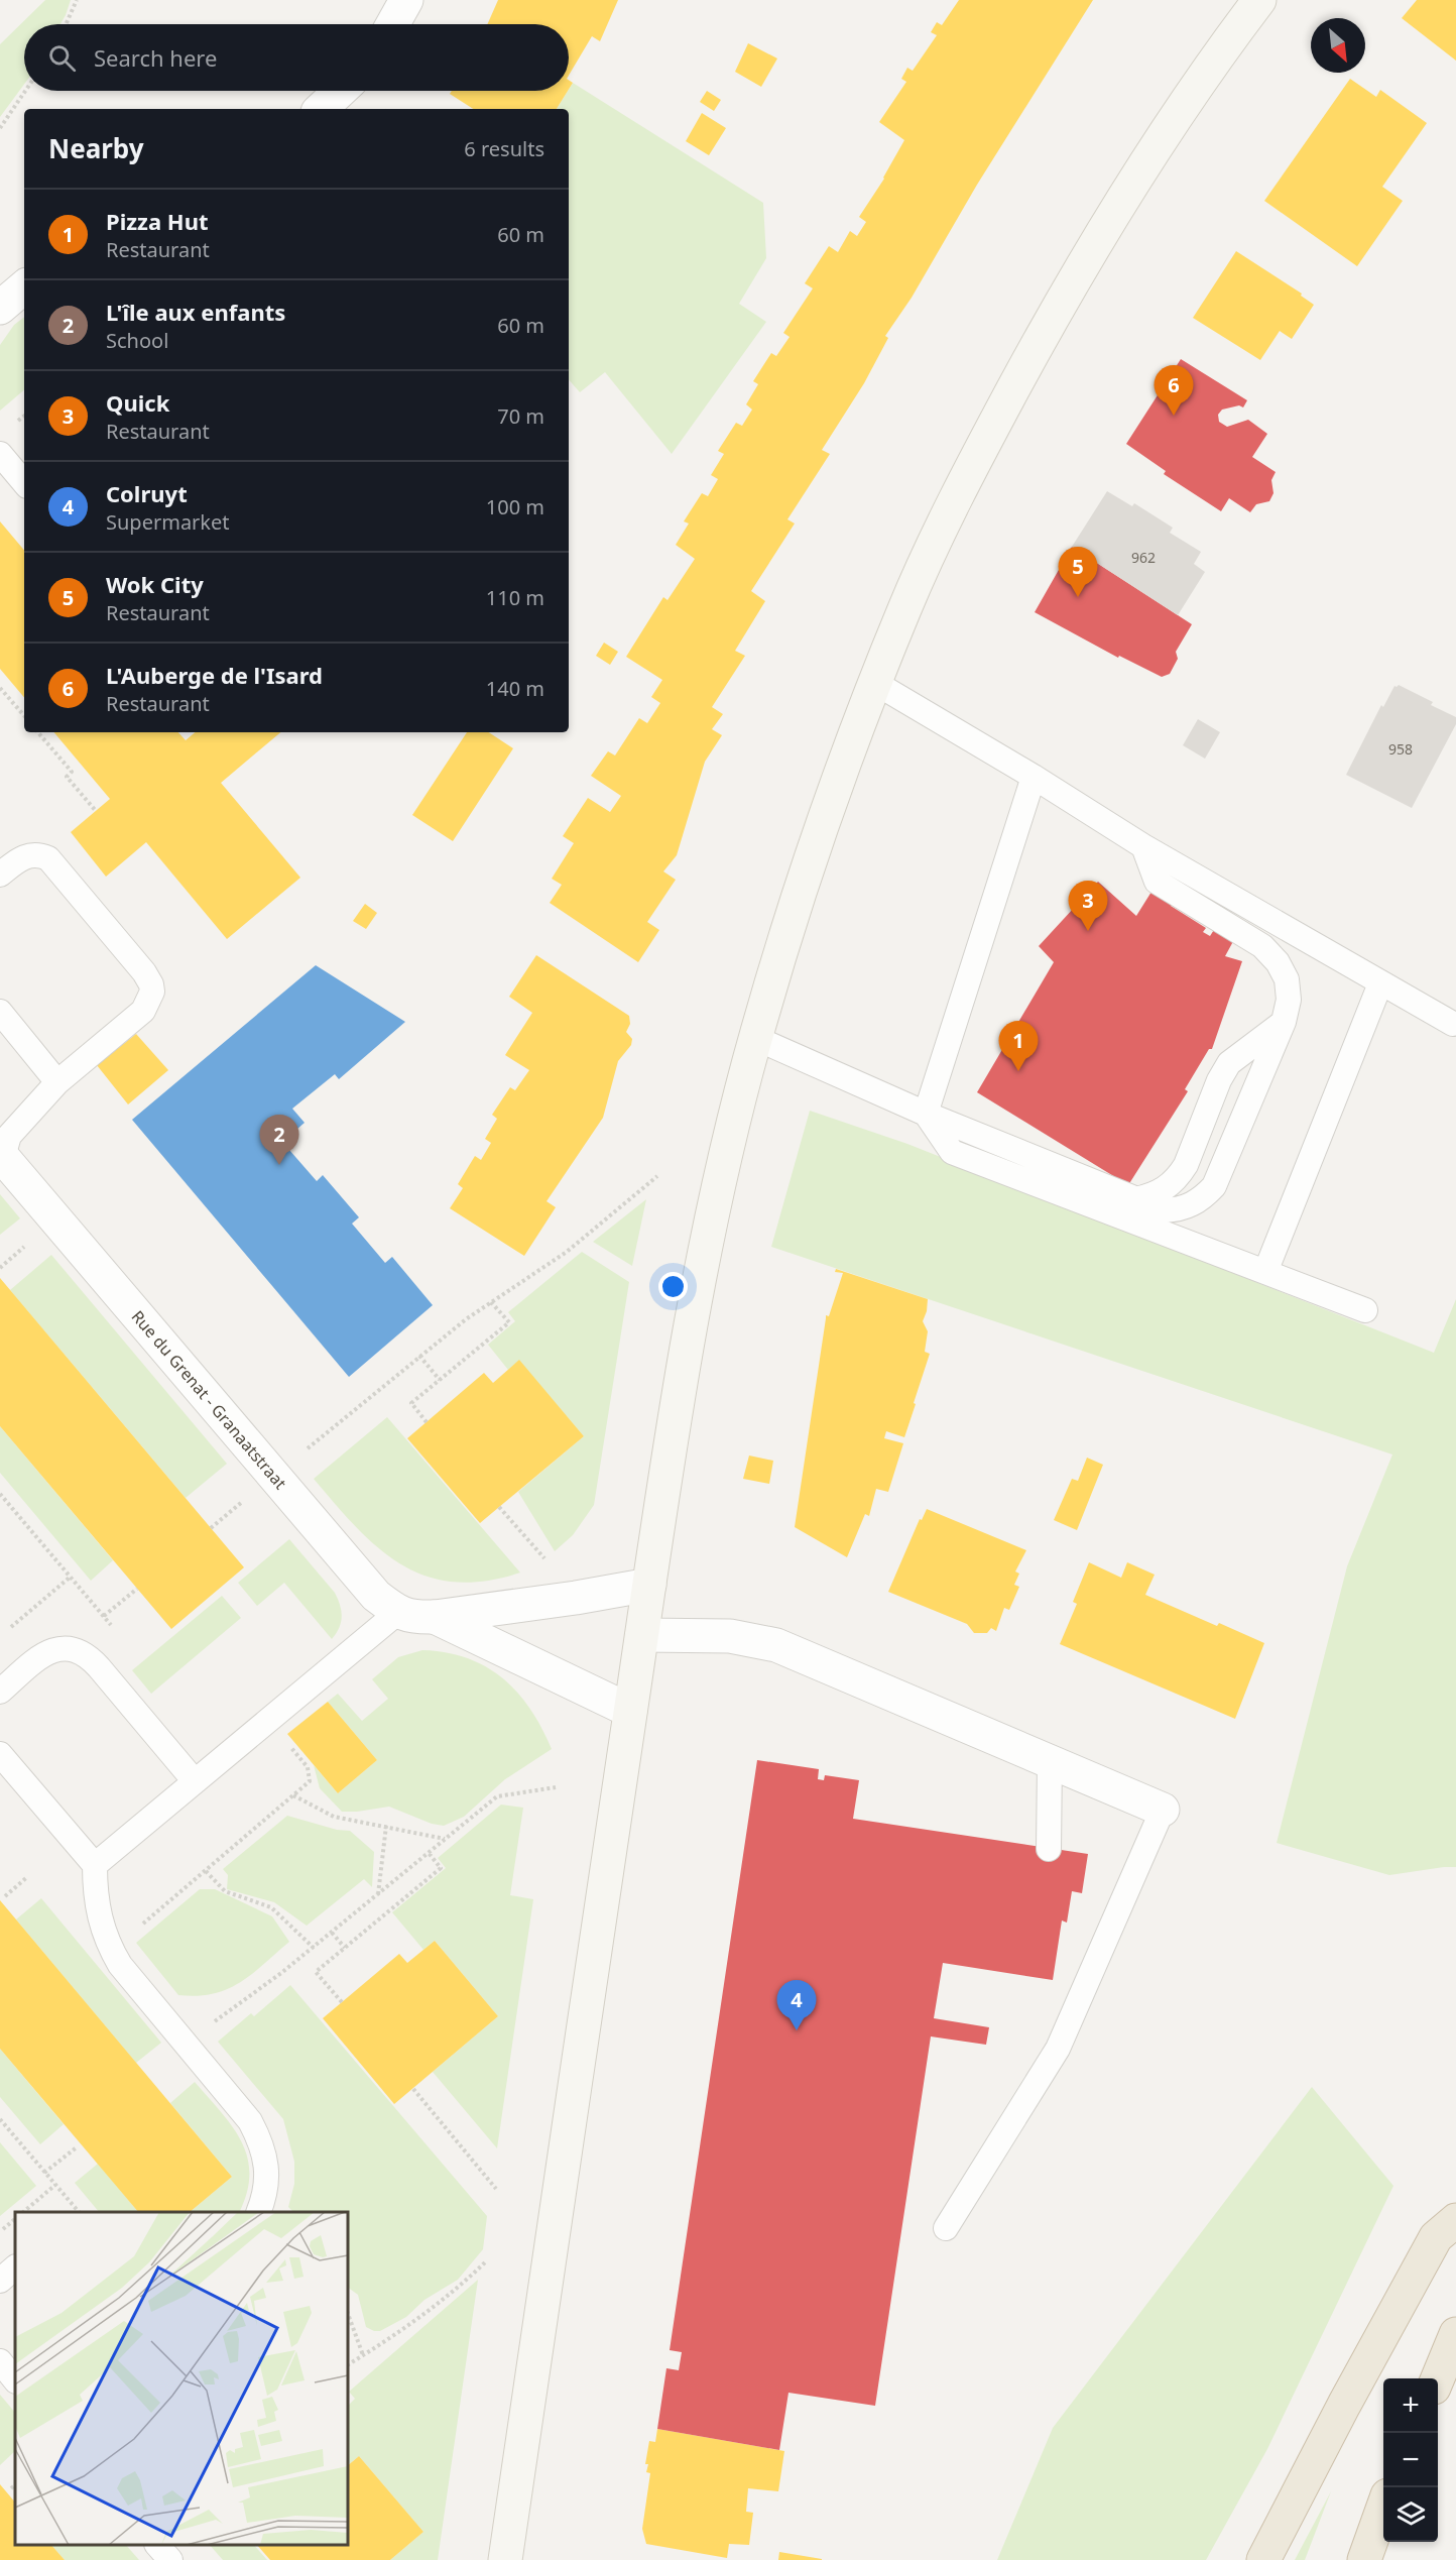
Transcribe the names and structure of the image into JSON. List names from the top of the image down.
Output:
{
  "streets": {
    "street": ["Rue du Grenat - Granaatstraat"]
  },
  "house_numbers": ["962", "958"],
  "north": "bottom right",
  "page": {
    "search": "Search here",
    "heading": ["Nearby", "6 results"],
    "list": [
      {
        "mark": "1",
        "name": "Pizza Hut",
        "note": "Restaurant",
        "value": "60 m"
      },
      {
        "mark": "2",
        "name": "L'île aux enfants",
        "note": "School",
        "value": "60 m"
      },
      {
        "mark": "3",
        "name": "Quick",
        "note": "Restaurant",
        "value": "70 m"
      },
      {
        "mark": "4",
        "name": "Colruyt",
        "note": "Supermarket",
        "value": "100 m"
      },
      {
        "mark": "5",
        "name": "Wok City",
        "note": "Restaurant",
        "value": "110 m"
      },
      {
        "mark": "6",
        "name": "L'Auberge de l'Isard",
        "note": "Restaurant",
        "value": "140 m"
      }
    ],
    "pins": [
      "6",
      "5",
      "3",
      "1",
      "2",
      "4"
    ],
    "map_buttons": ["+", "−"]
  }
}
